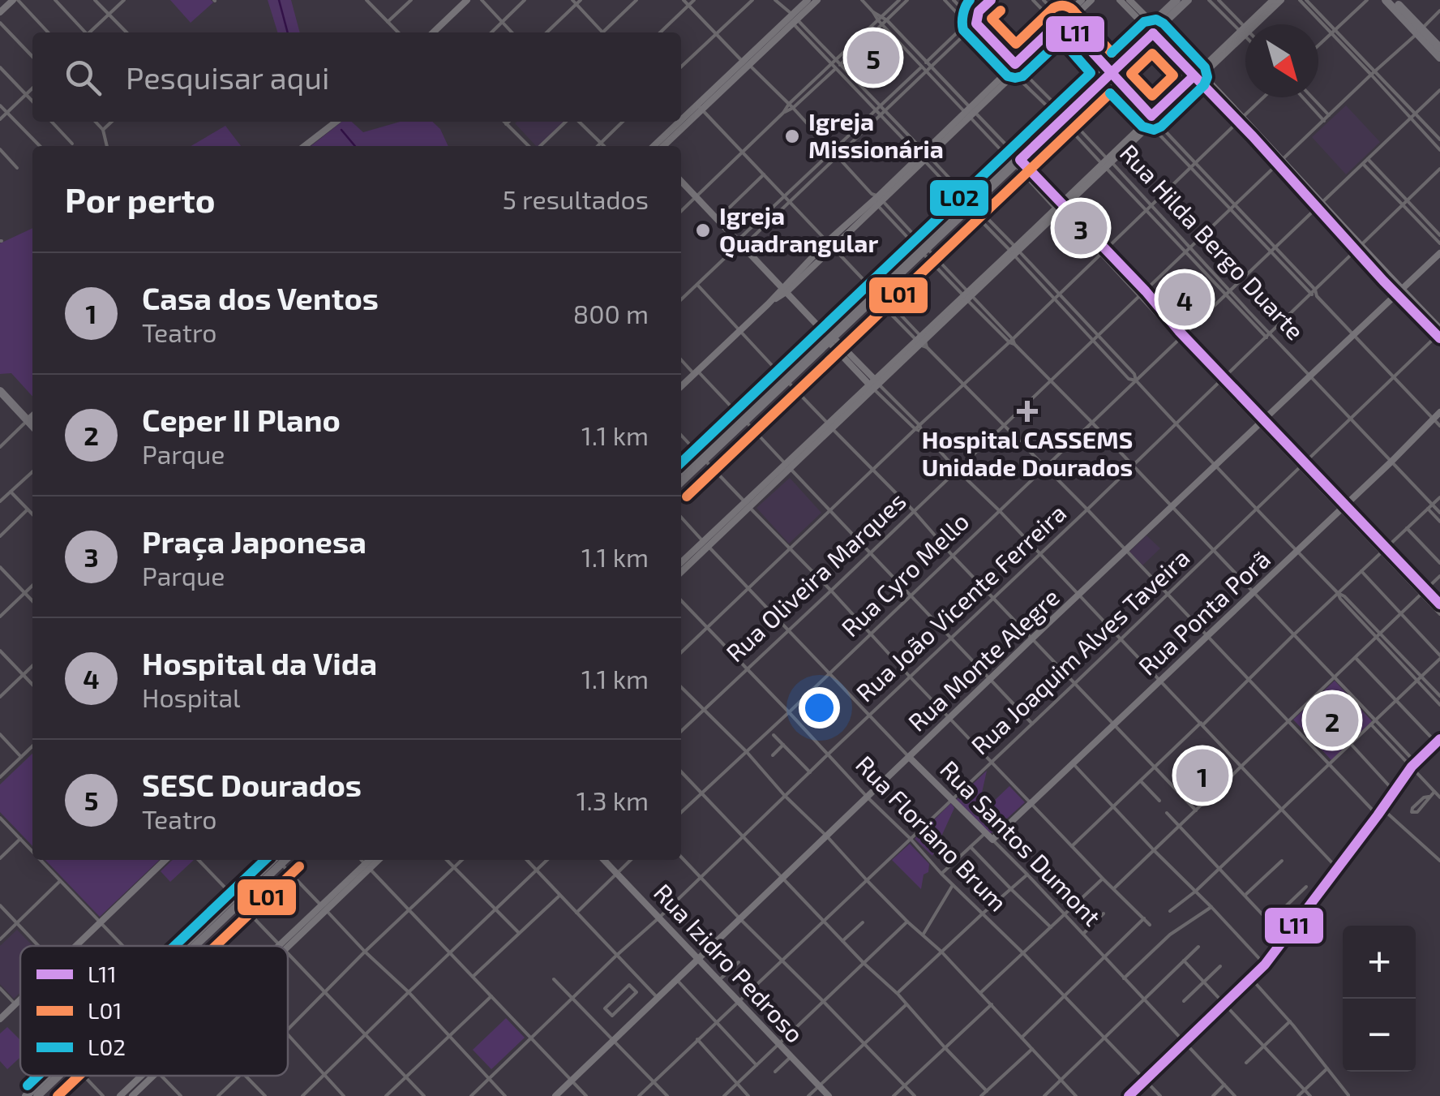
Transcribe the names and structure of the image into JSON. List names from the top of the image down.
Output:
{
  "streets": {
    "street": [
      "Rua Hilda Bergo Duarte",
      "Rua Cyro Mello",
      "Rua Oliveira Marques",
      "Rua João Vicente Ferreira",
      "Rua Ponta Porã",
      "Rua Joaquim Alves Taveira",
      "Rua Monte Alegre",
      "Rua Floriano Brum",
      "Rua Santos Dumont",
      "Rua Izidro Pedroso"
    ]
  },
  "crossings": [
    ["Rua Hilda Bergo Duarte", "Rua Cyro Mello"],
    ["Rua Hilda Bergo Duarte", "Rua Oliveira Marques"],
    ["Rua Hilda Bergo Duarte", "Rua João Vicente Ferreira"],
    ["Rua Hilda Bergo Duarte", "Rua Ponta Porã"],
    ["Rua Hilda Bergo Duarte", "Rua Joaquim Alves Taveira"],
    ["Rua Hilda Bergo Duarte", "Rua Monte Alegre"],
    ["Rua Cyro Mello", "Rua Floriano Brum"],
    ["Rua Cyro Mello", "Rua Santos Dumont"],
    ["Rua Oliveira Marques", "Rua Floriano Brum"],
    ["Rua Oliveira Marques", "Rua Santos Dumont"],
    ["Rua João Vicente Ferreira", "Rua Floriano Brum"],
    ["Rua João Vicente Ferreira", "Rua Santos Dumont"],
    ["Rua João Vicente Ferreira", "Rua Izidro Pedroso"],
    ["Rua Ponta Porã", "Rua Santos Dumont"],
    ["Rua Joaquim Alves Taveira", "Rua Floriano Brum"],
    ["Rua Joaquim Alves Taveira", "Rua Santos Dumont"],
    ["Rua Joaquim Alves Taveira", "Rua Izidro Pedroso"],
    ["Rua Monte Alegre", "Rua Floriano Brum"],
    ["Rua Monte Alegre", "Rua Santos Dumont"],
    ["Rua Monte Alegre", "Rua Izidro Pedroso"]
  ],
  "places": {
    "other": ["Igreja Missionária", "Igreja Quadrangular"],
    "health": ["Hospital CASSEMS Unidade Dourados"]
  },
  "lines": ["transit line L11", "transit line L02", "transit line L01"],
  "legend": ["L11", "L01", "L02"],
  "north": "bottom right",
  "page": {
    "pins": [
      "5",
      "3",
      "4",
      "2",
      "1"
    ],
    "search": "Pesquisar aqui",
    "heading": ["Por perto", "5 resultados"],
    "list": [
      {
        "mark": "1",
        "name": "Casa dos Ventos",
        "note": "Teatro",
        "value": "800 m"
      },
      {
        "mark": "2",
        "name": "Ceper II Plano",
        "note": "Parque",
        "value": "1.1 km"
      },
      {
        "mark": "3",
        "name": "Praça Japonesa",
        "note": "Parque",
        "value": "1.1 km"
      },
      {
        "mark": "4",
        "name": "Hospital da Vida",
        "note": "Hospital",
        "value": "1.1 km"
      },
      {
        "mark": "5",
        "name": "SESC Dourados",
        "note": "Teatro",
        "value": "1.3 km"
      }
    ],
    "map_buttons": ["+", "−"]
  }
}
